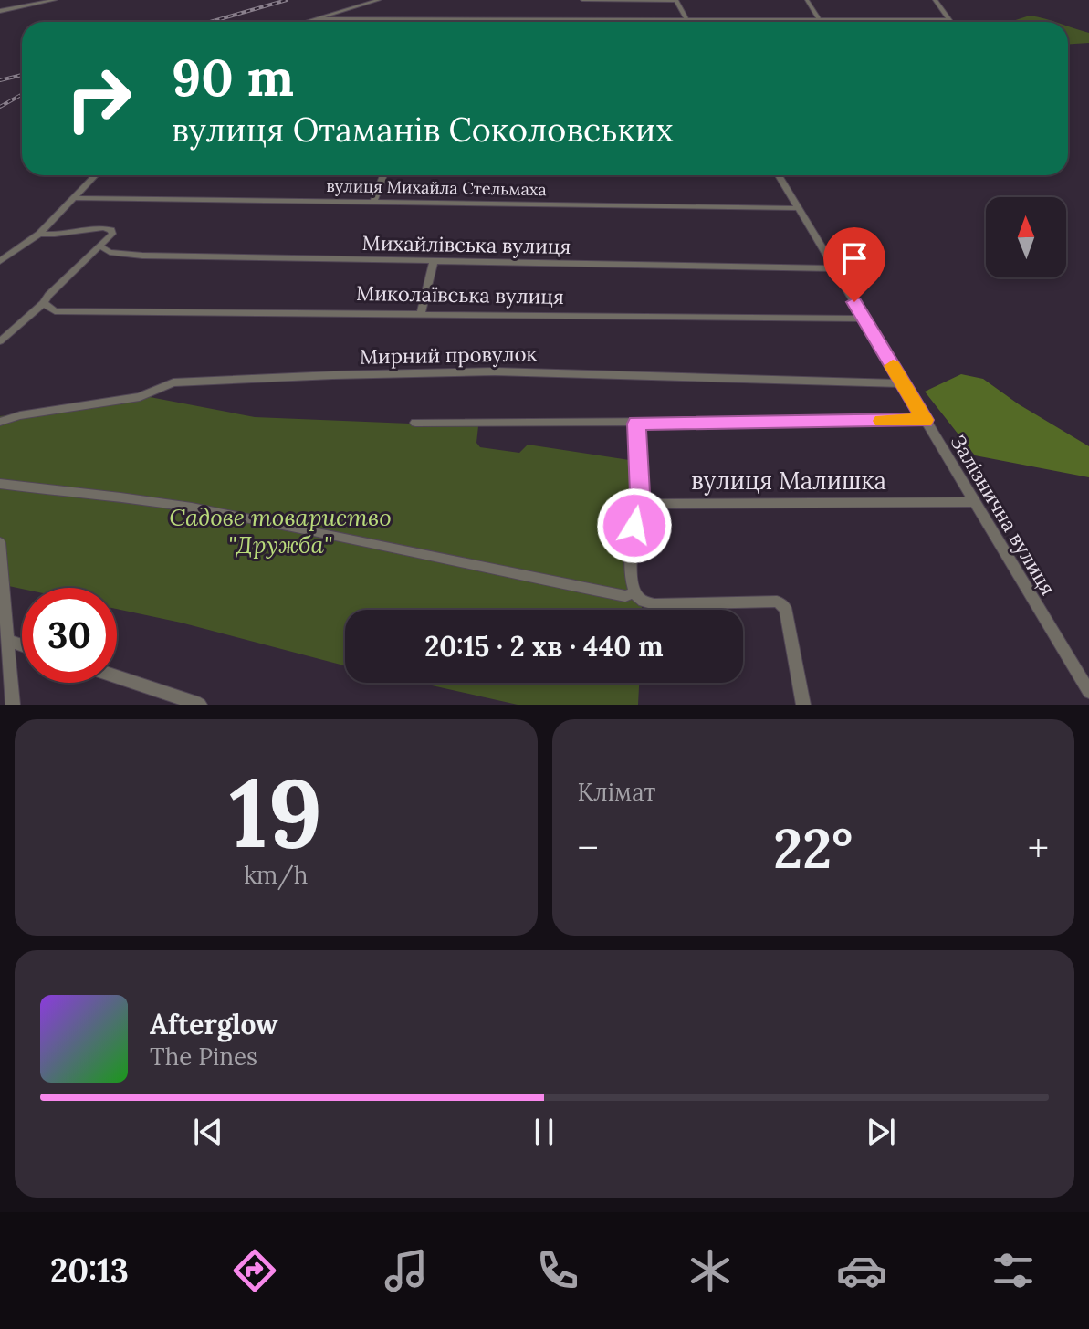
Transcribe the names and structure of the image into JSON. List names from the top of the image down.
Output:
{
  "streets": {
    "street": [
      "вулиця Михайла Стельмаха",
      "Михайлівська вулиця",
      "Миколаївська вулиця",
      "Мирний провулок",
      "вулиця Малишка",
      "Залізнична вулиця"
    ]
  },
  "crossings": [
    ["вулиця Михайла Стельмаха", "Залізнична вулиця"],
    ["Михайлівська вулиця", "Залізнична вулиця"],
    ["Миколаївська вулиця", "Залізнична вулиця"],
    ["Мирний провулок", "Залізнична вулиця"],
    ["вулиця Малишка", "Залізнична вулиця"]
  ],
  "parks": ["Садове товариство \"Дружба\""],
  "north": "top",
  "page": {
    "turn": ["90 m", "вулиця Отаманів Соколовських"],
    "limit": "30",
    "trip": "20:15 · 2 хв · 440 m",
    "tile": [
      ["19", "km/h"],
      "Клімат"
    ],
    "heat": ["−", "22°", "+"],
    "song": ["Afterglow", "The Pines"],
    "tabs": "20:13"
  }
}
